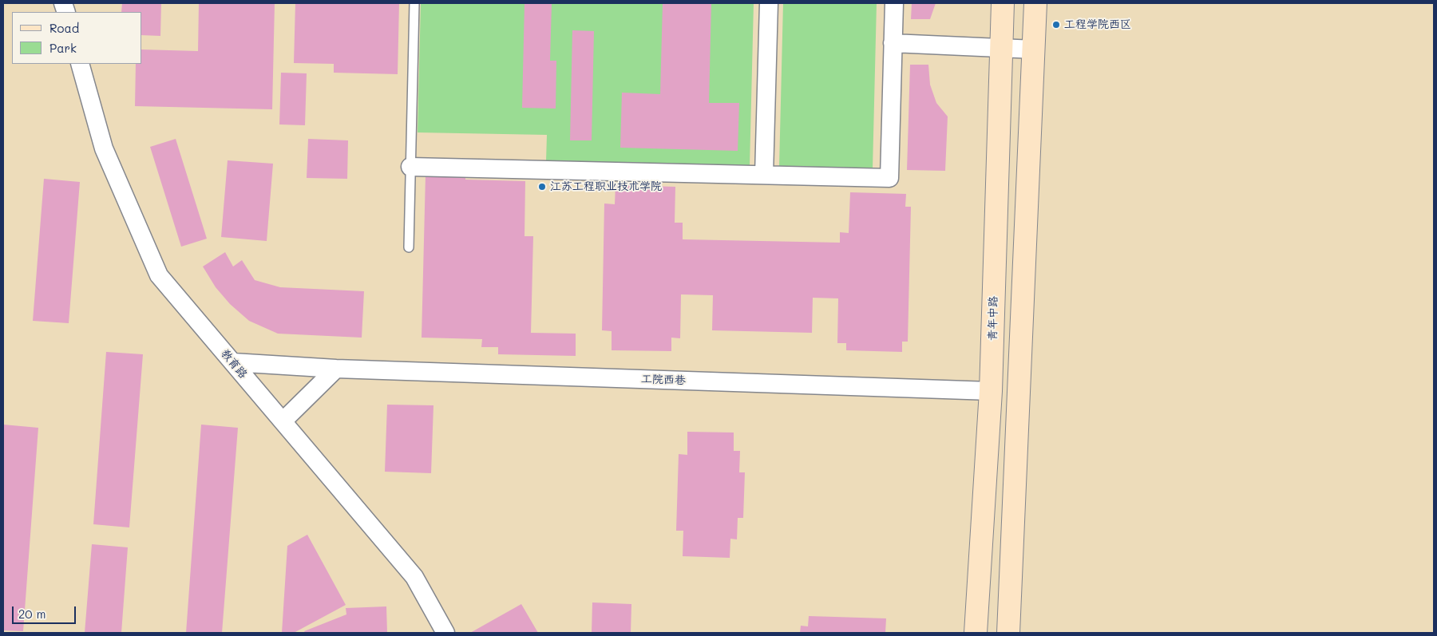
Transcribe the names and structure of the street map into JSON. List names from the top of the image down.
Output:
{
  "streets": {
    "main road": ["青年中路"],
    "street": ["教育路", "工院西巷"]
  },
  "crossings": [
    ["青年中路", "工院西巷"],
    ["教育路", "工院西巷"]
  ],
  "places": ["工程学院西区", "江苏工程职业技术学院"],
  "legend": ["Road", "Park"],
  "scale_bar": "20 m"
}
